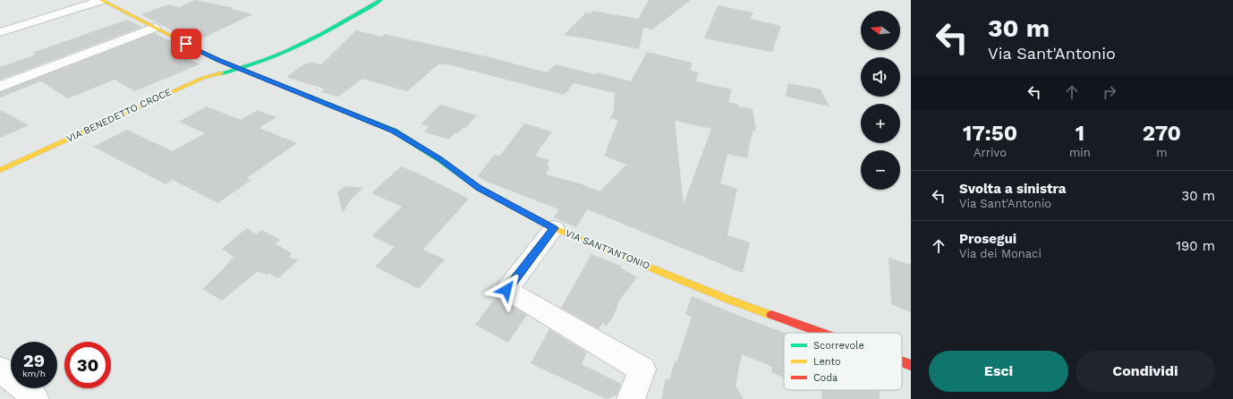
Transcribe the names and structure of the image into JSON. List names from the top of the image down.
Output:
{
  "streets": {
    "street": ["VIA BENEDETTO CROCE", "VIA SANT'ANTONIO"]
  },
  "crossings": [
    ["VIA BENEDETTO CROCE", "VIA SANT'ANTONIO"]
  ],
  "legend": ["Scorrevole", "Lento", "Coda"],
  "north": "left",
  "page": {
    "turn": ["30 m", "Via Sant'Antonio"],
    "map_buttons": ["+", "−"],
    "eta": [
      "17:50",
      "Arrivo",
      "1",
      "min",
      "270",
      "m"
    ],
    "list": [
      {
        "name": "Svolta a sinistra",
        "note": "Via Sant'Antonio",
        "value": "30 m"
      },
      {
        "name": "Prosegui",
        "note": "Via dei Monaci",
        "value": "190 m"
      }
    ],
    "speed": "29 km/h",
    "limit": "30",
    "buttons": ["Esci", "Condividi"]
  }
}
